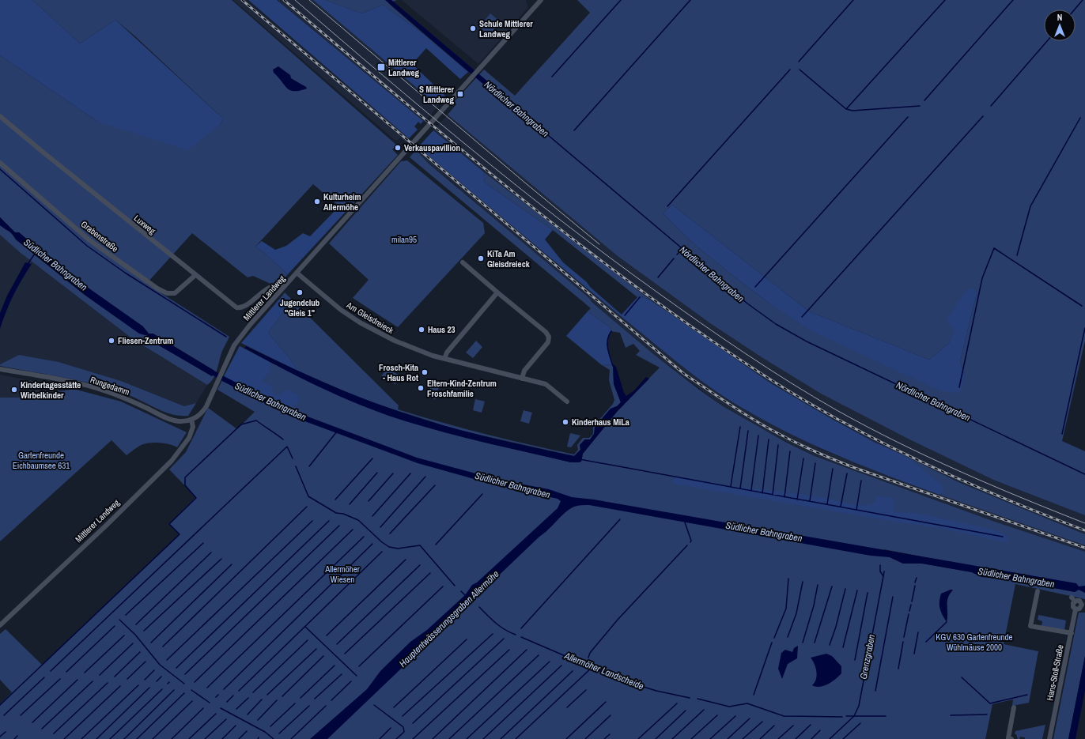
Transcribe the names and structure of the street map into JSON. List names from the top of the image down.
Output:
{
  "streets": {
    "street": [
      "Luxweg",
      "Grabenstraße",
      "Mittlerer Landweg",
      "Am Gleisdreieck",
      "Rungedamm",
      "Hans-Stoll-Straße"
    ]
  },
  "crossings": [
    ["Luxweg", "Grabenstraße"],
    ["Luxweg", "Mittlerer Landweg"],
    ["Mittlerer Landweg", "Am Gleisdreieck"],
    ["Mittlerer Landweg", "Rungedamm"]
  ],
  "water": [
    "Nördlicher Bahngraben",
    "Südlicher Bahngraben",
    "Hauptentwässerungsgraben Allermöhe",
    "Grenzgraben",
    "Allermöher Landscheide"
  ],
  "parks": [
    "milan95",
    "Gartenfreunde Eichbaumsee 631",
    "Allermöher Wiesen",
    "KGV 630 Gartenfreunde Wühlmäuse 2000"
  ],
  "places": {
    "other": [
      "Schule Mittlerer Landweg",
      "Verkauspavillion",
      "Kulturheim Allermöhe",
      "KiTa Am Gleisdreieck",
      "Jugendclub \"Gleis 1\"",
      "Haus 23",
      "Fliesen-Zentrum",
      "Frosch-Kita - Haus Rot",
      "Eltern-Kind-Zentrum Froschfamilie",
      "Kindertagesstätte Wirbelkinder",
      "Kinderhaus MiLa"
    ],
    "transit": ["Mittlerer Landweg", "S Mittlerer Landweg"]
  },
  "north": "top"
}
